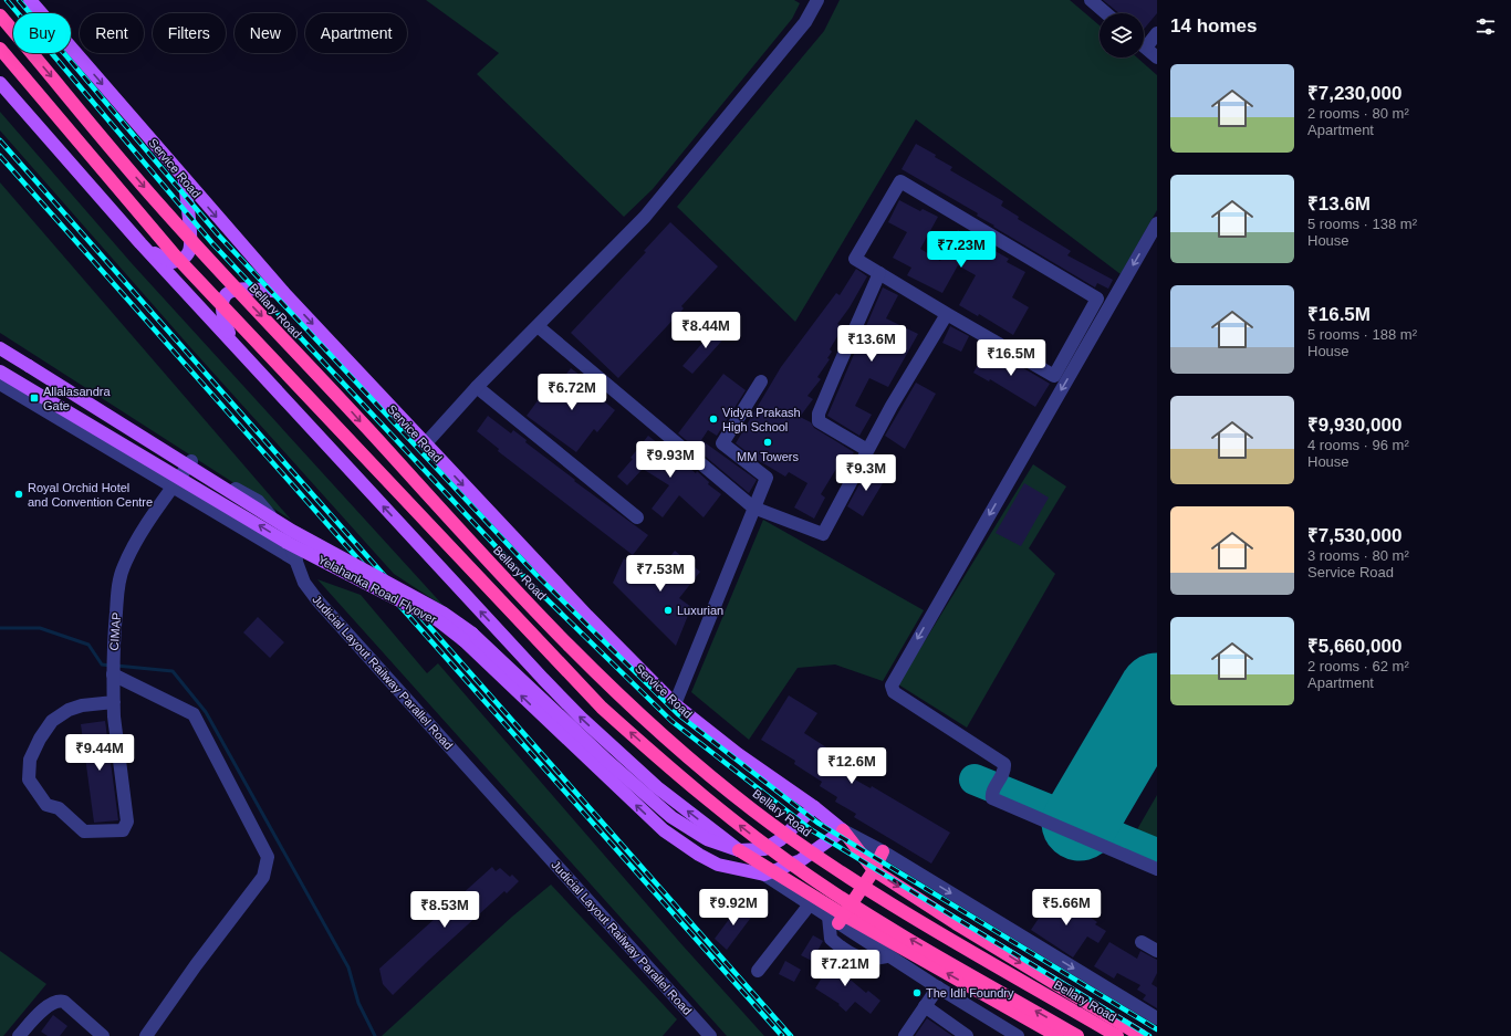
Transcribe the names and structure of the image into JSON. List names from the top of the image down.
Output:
{
  "streets": {
    "highway": ["Bellary Road"],
    "main road": ["Service Road", "Yelahanka Road Flyover"],
    "street": ["CIMAP", "Judicial Layout Railway Parallel Road"]
  },
  "crossings": [
    ["CIMAP", "Judicial Layout Railway Parallel Road"]
  ],
  "places": {
    "transit": ["Allalasandra Gate"],
    "other": [
      "Vidya Prakash High School",
      "MM Towers",
      "Royal Orchid Hotel and Convention Centre",
      "Luxurian",
      "The Idli Foundry"
    ]
  },
  "page": {
    "heading": "14 homes",
    "chip": [
      "Buy",
      "Rent",
      "Filters",
      "New",
      "Apartment"
    ],
    "list": [
      {
        "name": "₹7,230,000",
        "note": "2 rooms · 80 m² · Apartment"
      },
      {
        "name": "₹13.6M",
        "note": "5 rooms · 138 m² · House"
      },
      {
        "name": "₹16.5M",
        "note": "5 rooms · 188 m² · House"
      },
      {
        "name": "₹9,930,000",
        "note": "4 rooms · 96 m² · House"
      },
      {
        "name": "₹7,530,000",
        "note": "3 rooms · 80 m² · Service Road"
      },
      {
        "name": "₹5,660,000",
        "note": "2 rooms · 62 m² · Apartment"
      }
    ],
    "price": [
      "₹7.23M",
      "₹8.44M",
      "₹13.6M",
      "₹16.5M",
      "₹6.72M",
      "₹9.93M",
      "₹9.3M",
      "₹7.53M",
      "₹9.44M",
      "₹12.6M",
      "₹9.92M",
      "₹5.66M",
      "₹8.53M",
      "₹7.21M"
    ]
  }
}
